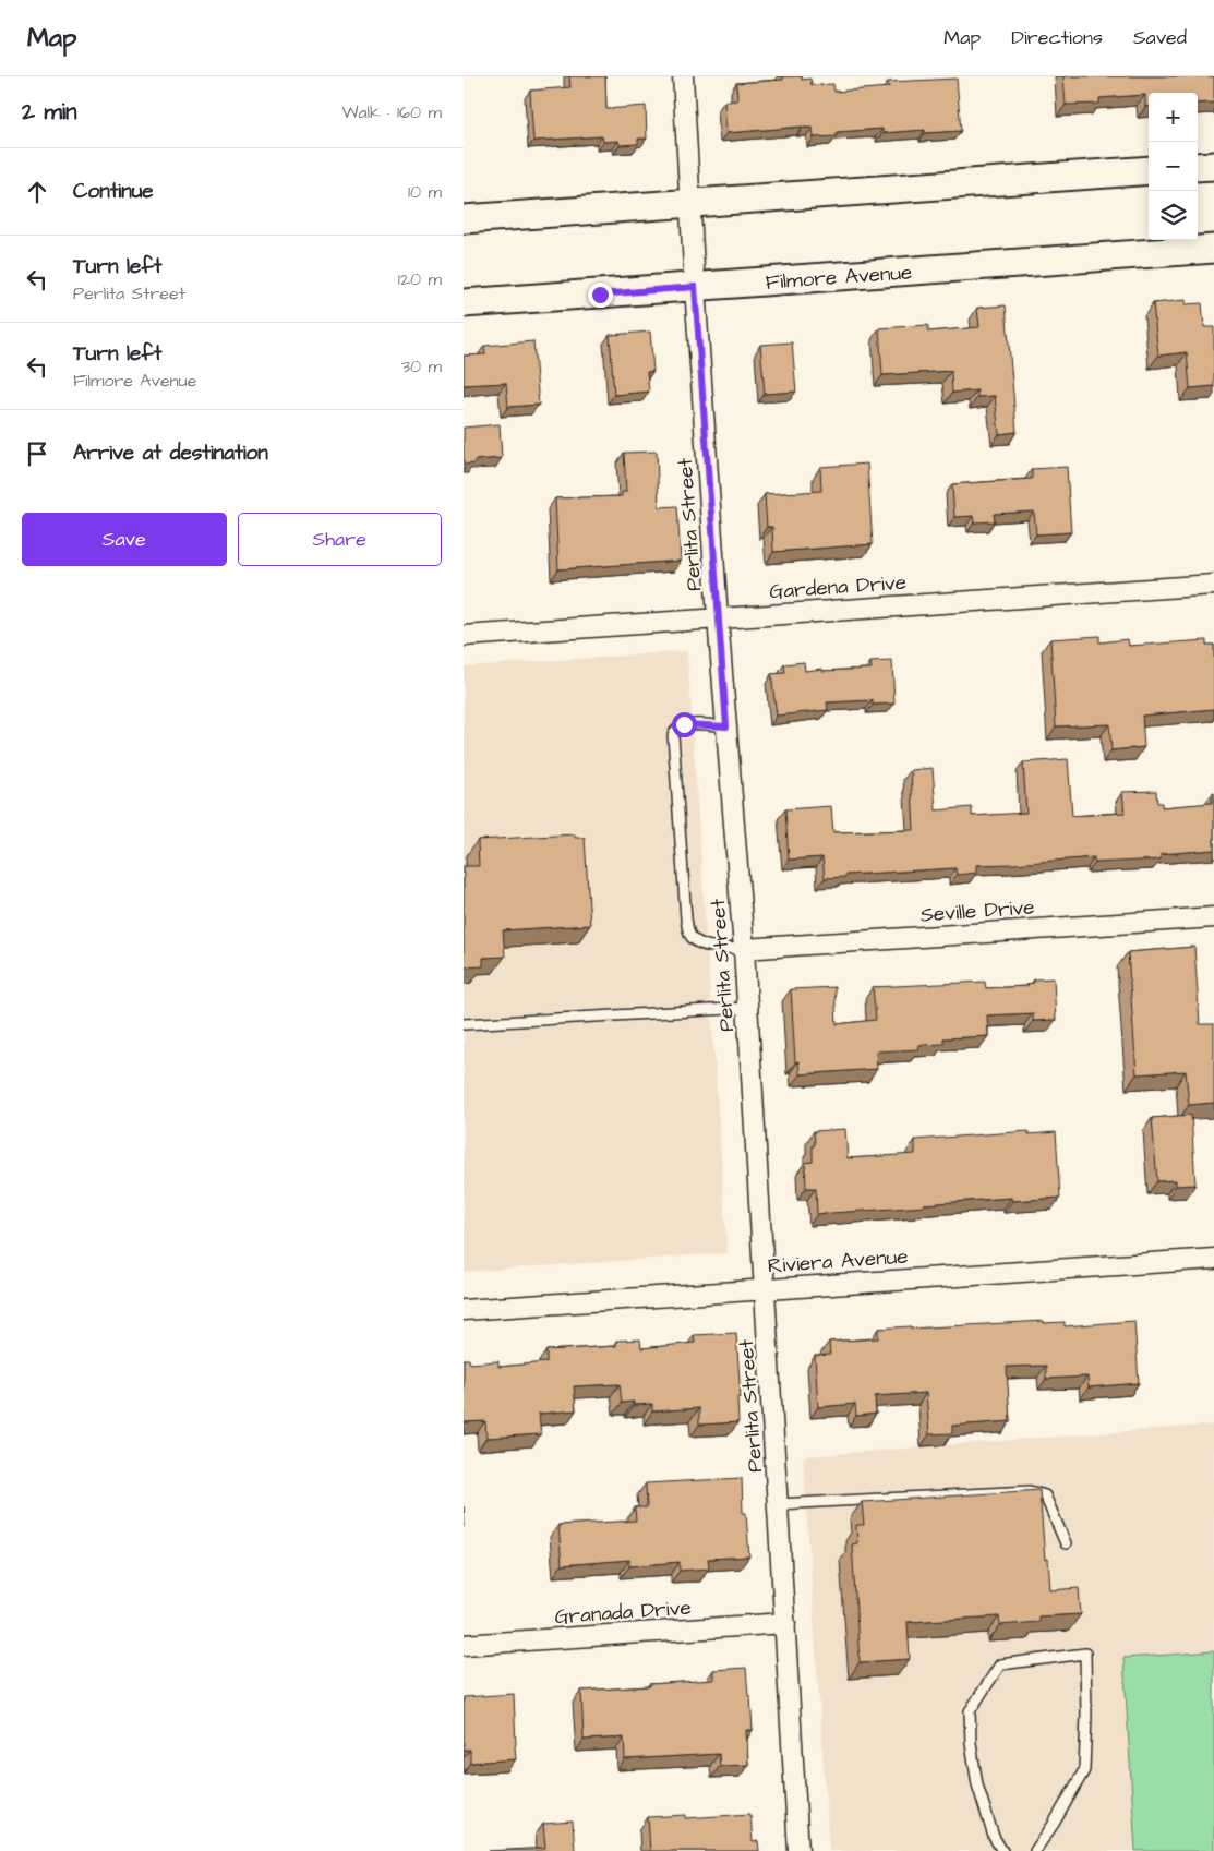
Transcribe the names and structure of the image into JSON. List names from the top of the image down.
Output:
{
  "streets": {
    "street": [
      "Filmore Avenue",
      "Perlita Street",
      "Gardena Drive",
      "Seville Drive",
      "Riviera Avenue",
      "Granada Drive"
    ]
  },
  "crossings": [
    ["Filmore Avenue", "Perlita Street"],
    ["Perlita Street", "Gardena Drive"],
    ["Perlita Street", "Seville Drive"],
    ["Perlita Street", "Riviera Avenue"],
    ["Perlita Street", "Granada Drive"]
  ],
  "page": {
    "header": "Map",
    "nav": ["Map", "Directions", "Saved"],
    "heading": ["2 min", "Walk · 160 m"],
    "map_buttons": ["+", "−"],
    "list": [
      ["Continue", "10 m"],
      ["Turn left", "Perlita Street", "120 m"],
      ["Turn left", "Filmore Avenue", "30 m"],
      "Arrive at destination"
    ],
    "buttons": ["Save", "Share"]
  }
}
